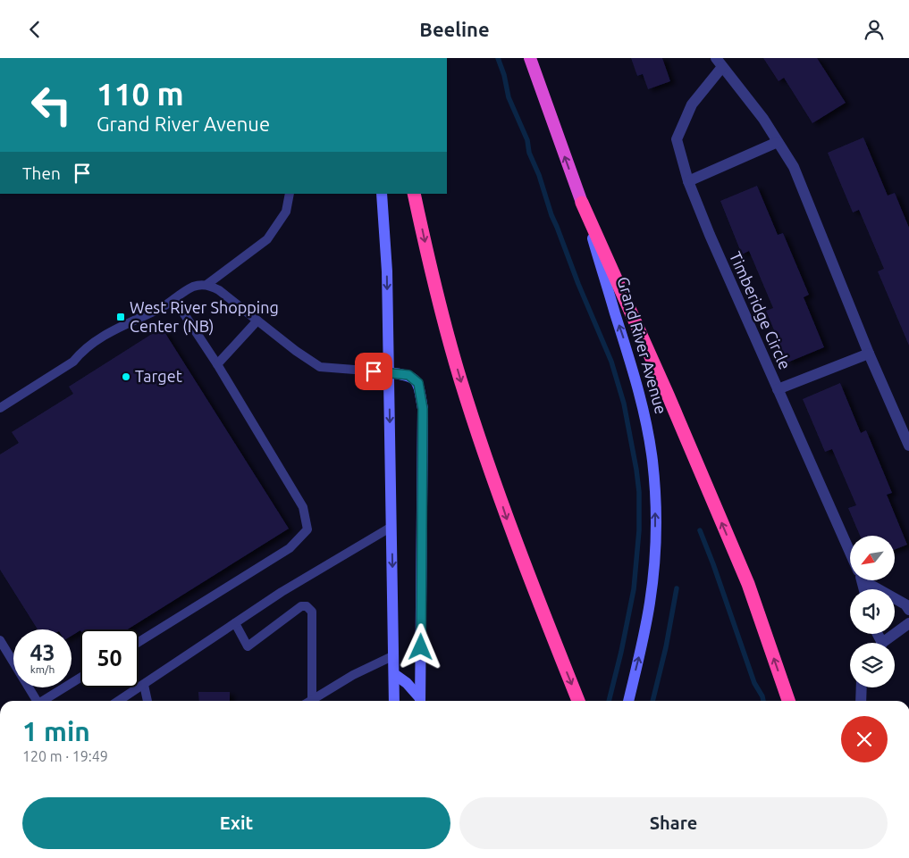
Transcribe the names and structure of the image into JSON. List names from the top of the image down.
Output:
{
  "streets": {
    "highway": ["Grand River Avenue"],
    "street": ["Timberidge Circle"]
  },
  "places": {
    "transit": ["West River Shopping Center (NB)"],
    "other": ["Target"]
  },
  "north": "bottom left",
  "page": {
    "header": "Beeline",
    "turn": ["110 m", "Grand River Avenue"],
    "then": "Then",
    "speed": "43 km/h",
    "limit": "50",
    "heading": ["1 min", "120 m · 19:49"],
    "buttons": ["Exit", "Share"]
  }
}
